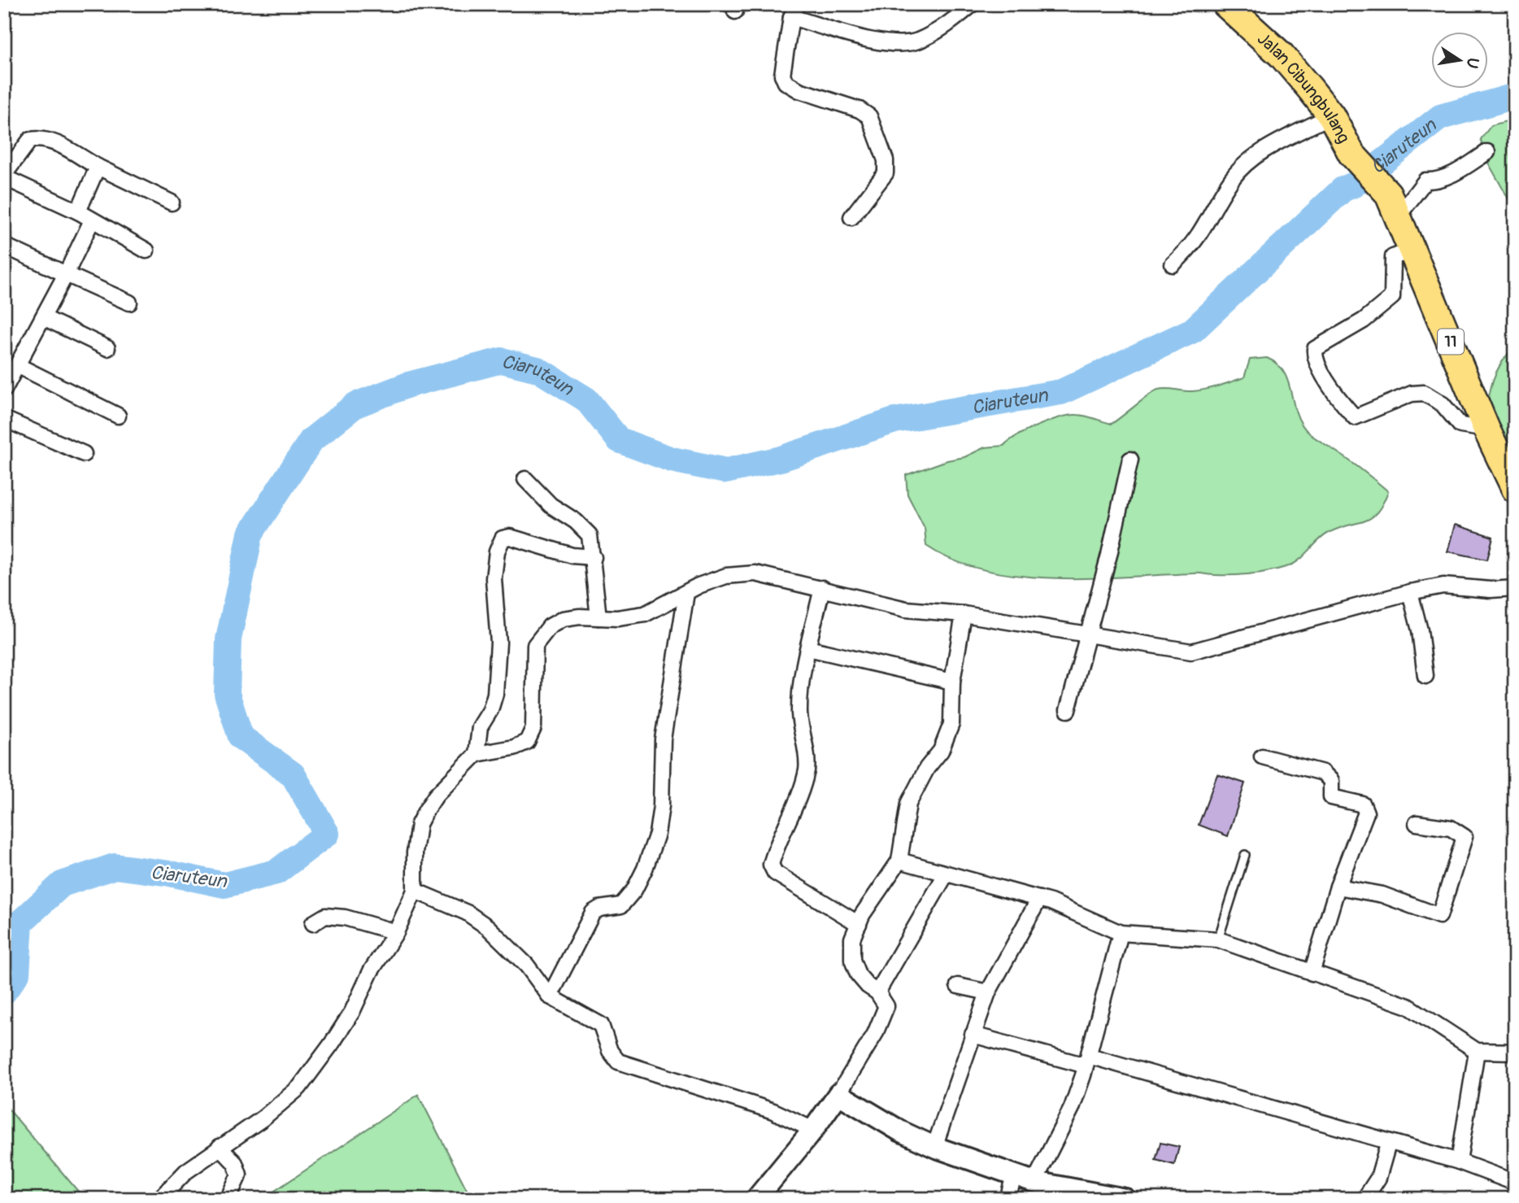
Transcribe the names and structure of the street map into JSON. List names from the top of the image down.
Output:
{
  "streets": {
    "highway": ["Jalan Cibungbulang", "11"]
  },
  "crossings": [
    ["Jalan Cibungbulang", "11"]
  ],
  "water": ["Ciaruteun"],
  "north": "right"
}
